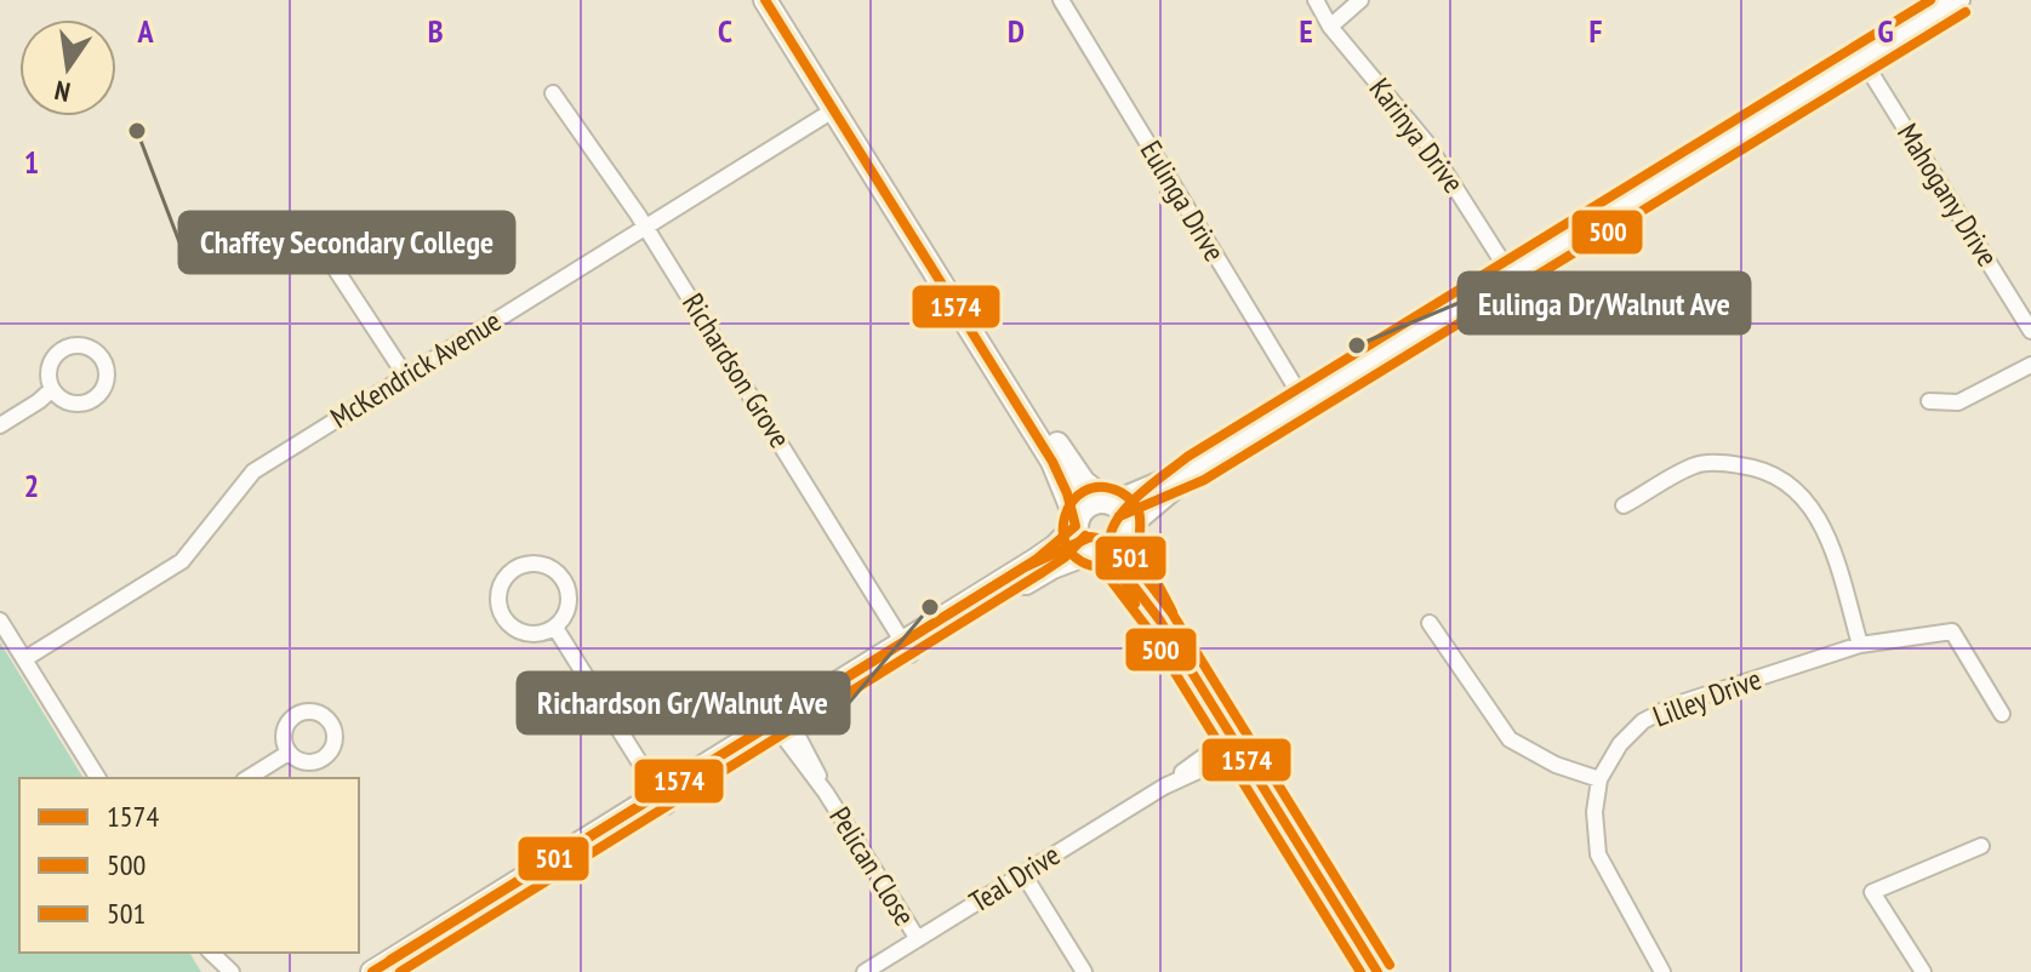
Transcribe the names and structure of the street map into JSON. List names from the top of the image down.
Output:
{
  "streets": {
    "street": [
      "Karinya Drive",
      "Mahogany Drive",
      "Eulinga Drive",
      "McKendrick Avenue",
      "Richardson Grove",
      "Lilley Drive",
      "Pelican Close",
      "Teal Drive"
    ]
  },
  "crossings": [
    ["McKendrick Avenue", "Richardson Grove"],
    ["Pelican Close", "Teal Drive"]
  ],
  "places": ["Chaffey Secondary College", "Eulinga Dr/Walnut Ave", "Richardson Gr/Walnut Ave"],
  "lines": ["transit line 1574", "transit line 501", "transit line 500"],
  "legend": ["1574", "500", "501"],
  "north": "bottom",
  "grid": {
    "columns": [
      "A",
      "B",
      "C",
      "D",
      "E",
      "F",
      "G"
    ],
    "rows": ["1", "2"]
  }
}
